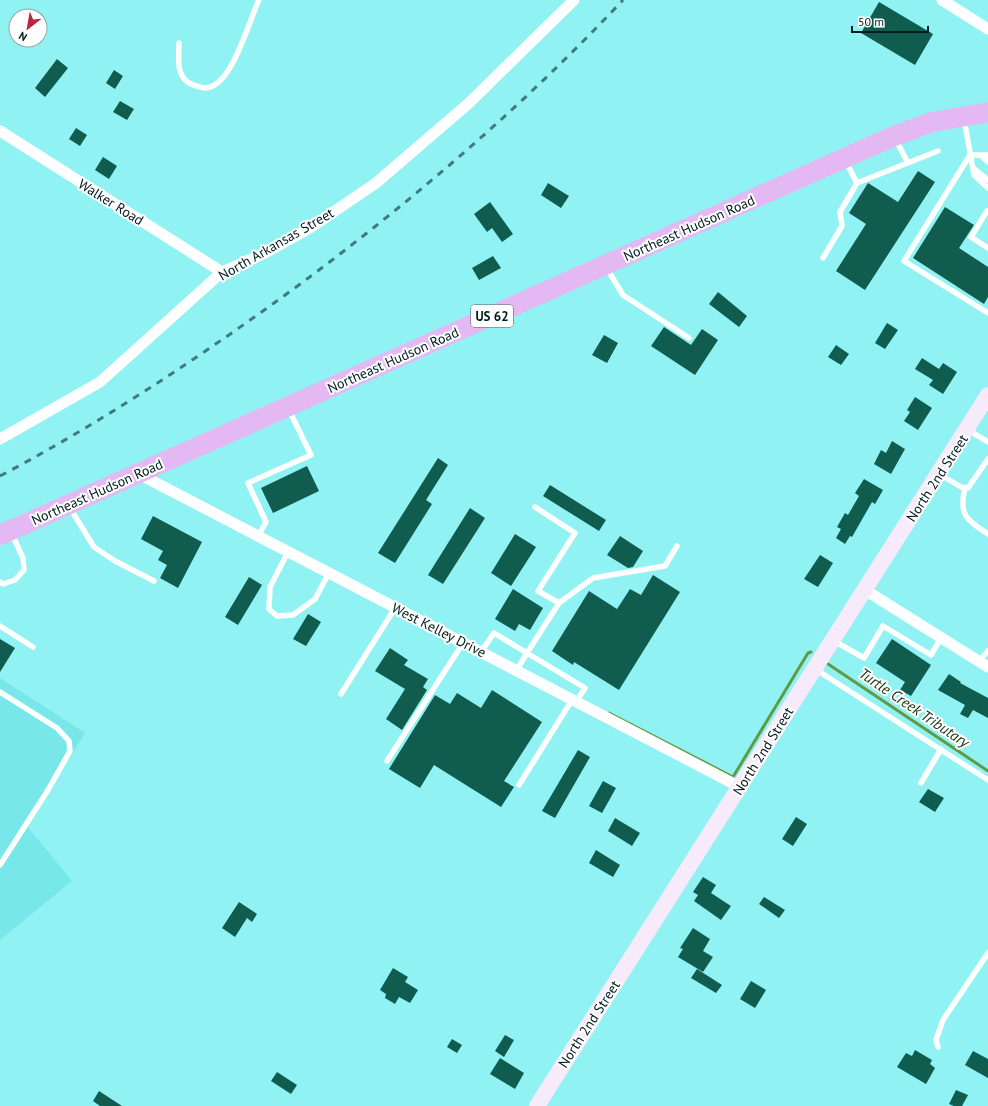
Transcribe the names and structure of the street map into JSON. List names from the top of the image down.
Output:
{
  "streets": {
    "highway": ["Northeast Hudson Road", "US 62"],
    "main road": ["North 2nd Street"],
    "street": ["Walker Road", "North Arkansas Street", "West Kelley Drive"]
  },
  "crossings": [
    ["Walker Road", "North Arkansas Street"],
    ["Northeast Hudson Road", "West Kelley Drive"],
    ["North 2nd Street", "West Kelley Drive"]
  ],
  "water": ["Turtle Creek Tributary"],
  "scale_bar": "50 m",
  "north": "bottom left"
}
